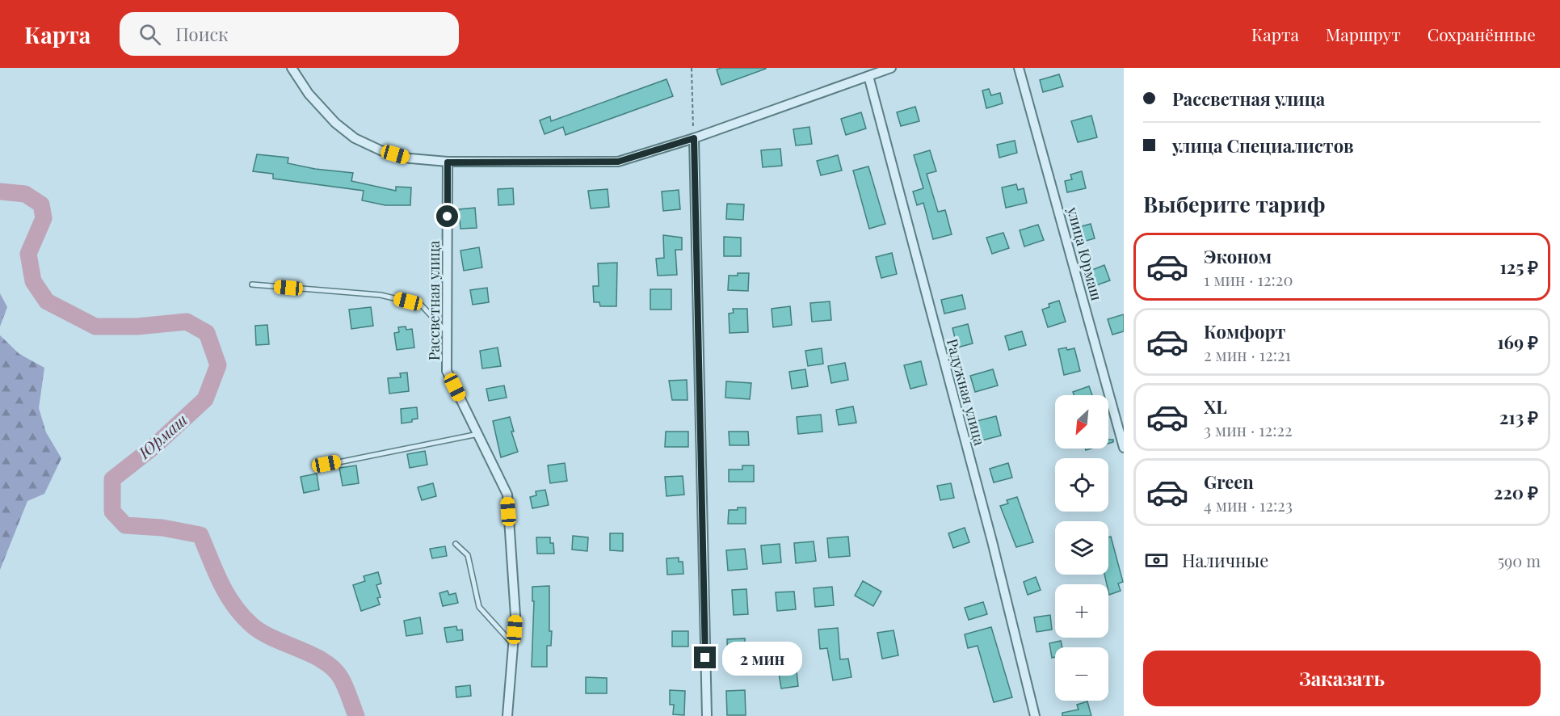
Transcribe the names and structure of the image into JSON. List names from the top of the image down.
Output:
{
  "streets": {
    "street": ["улица Юрмаш", "Рассветная улица", "Радужная улица"]
  },
  "water": ["Юрмаш"],
  "north": "bottom left",
  "page": {
    "header": "Карта",
    "search": "Поиск",
    "nav": ["Карта", "Маршрут", "Сохранённые"],
    "banner": ["Рассветная улица", "улица Специалистов"],
    "heading": "Выберите тариф",
    "list": [
      {
        "name": "Эконом",
        "note": "1 мин · 12:20",
        "value": "125 ₽"
      },
      {
        "name": "Комфорт",
        "note": "2 мин · 12:21",
        "value": "169 ₽"
      },
      {
        "name": "XL",
        "note": "3 мин · 12:22",
        "value": "213 ₽"
      },
      {
        "name": "Green",
        "note": "4 мин · 12:23",
        "value": "220 ₽"
      }
    ],
    "map_buttons": ["+", "−"],
    "pay": ["Наличные", "590 m"],
    "buttons": "Заказать",
    "bubble": "2 мин"
  }
}
